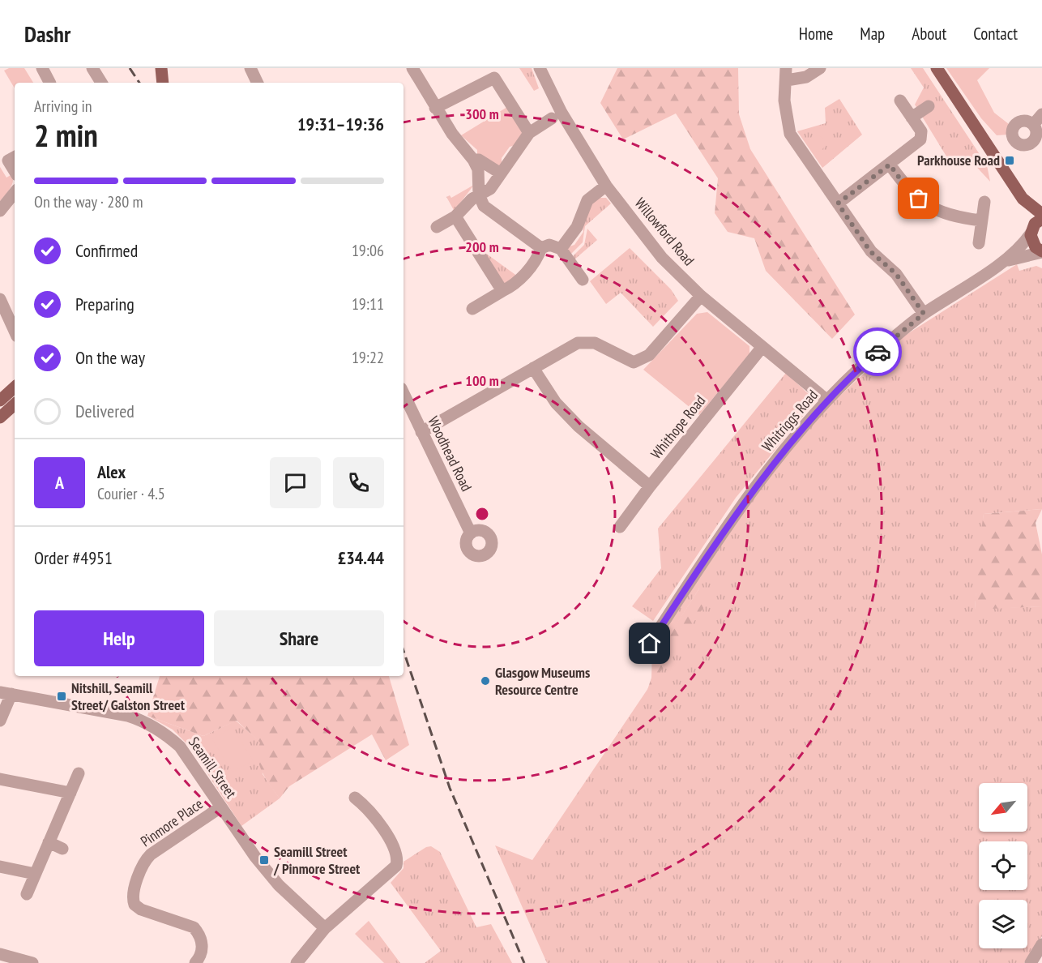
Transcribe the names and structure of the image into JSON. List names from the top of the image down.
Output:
{
  "streets": {
    "street": [
      "Willowford Road",
      "Whitriggs Road",
      "Whithope Road",
      "Woodhead Road",
      "Seamill Street",
      "Pinmore Place"
    ]
  },
  "crossings": [
    ["Willowford Road", "Whitriggs Road"],
    ["Willowford Road", "Whithope Road"],
    ["Seamill Street", "Pinmore Place"]
  ],
  "places": {
    "transit": ["Parkhouse Road", "Nitshill, Seamill Street/ Galston Street", "Seamill Street / Pinmore Street"],
    "other": ["Glasgow Museums Resource Centre"]
  },
  "north": "bottom left",
  "page": {
    "header": "Dashr",
    "nav": [
      "Home",
      "Map",
      "About",
      "Contact"
    ],
    "heading": ["2 min", "Arriving in", "19:31–19:36"],
    "panel": [
      "Alex",
      "Courier · 4.5",
      "Order #4951",
      "£34.44"
    ],
    "bar": "On the way · 280 m",
    "list": [
      ["Confirmed", "19:06"],
      ["Preparing", "19:11"],
      ["On the way", "19:22"],
      "Delivered"
    ],
    "round": "A",
    "buttons": ["Help", "Share"]
  },
  "rings": ["300 m", "200 m", "100 m"]
}
